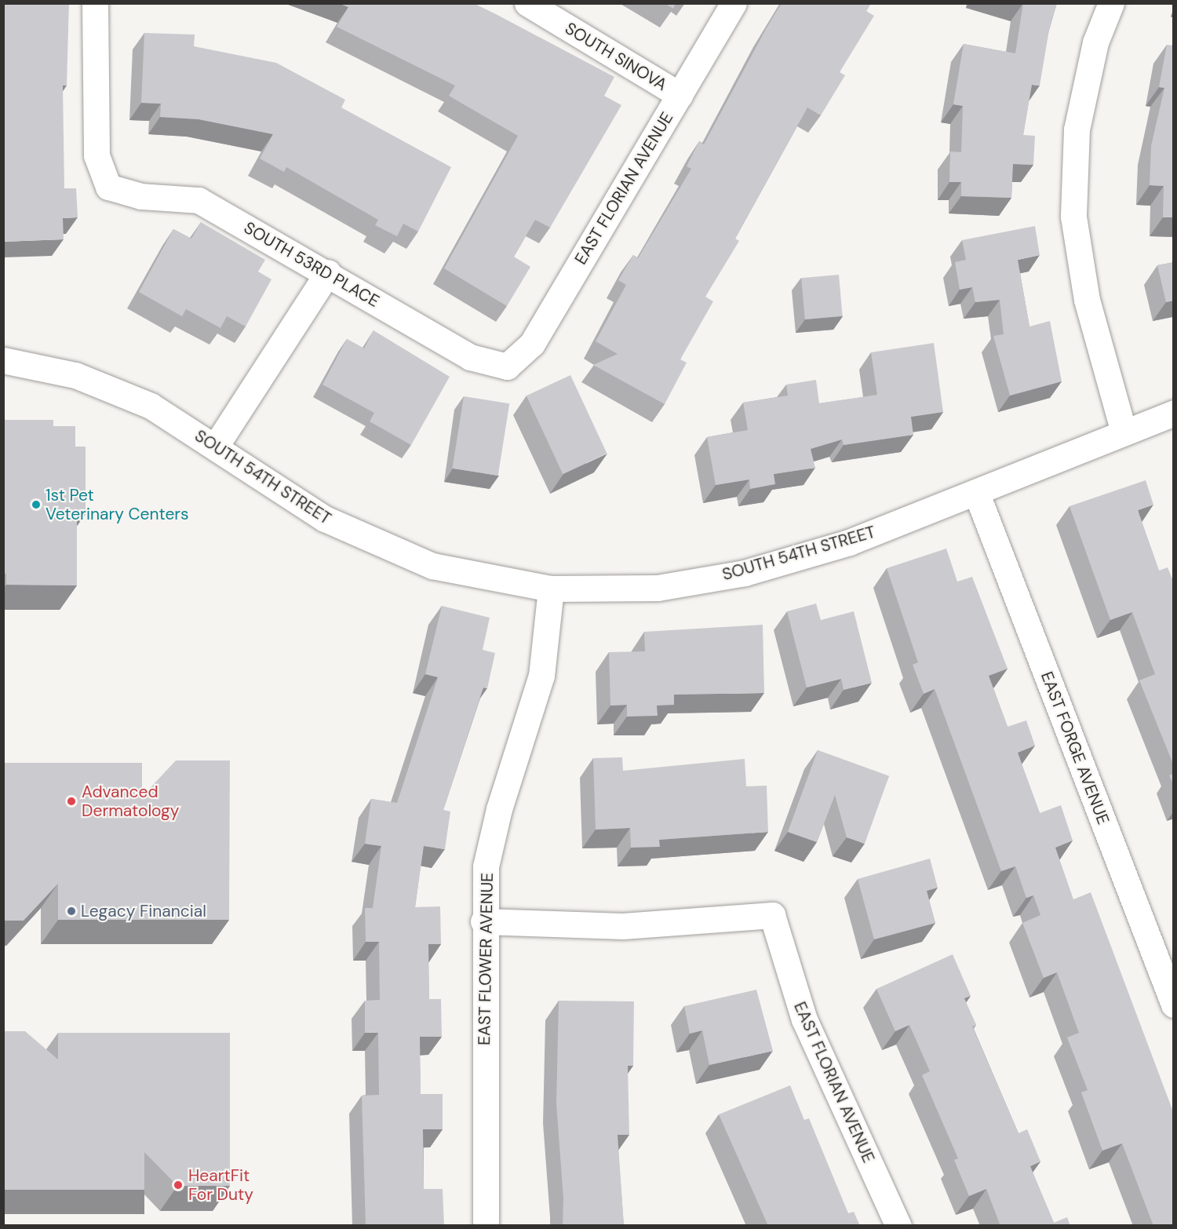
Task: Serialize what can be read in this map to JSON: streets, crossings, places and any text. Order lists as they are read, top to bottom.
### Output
{
  "streets": {
    "street": [
      "SOUTH SINOVA",
      "EAST FLORIAN AVENUE",
      "SOUTH 53RD PLACE",
      "SOUTH 54TH STREET",
      "EAST FORGE AVENUE",
      "EAST FLOWER AVENUE"
    ]
  },
  "crossings": [
    ["SOUTH SINOVA", "EAST FLORIAN AVENUE"],
    ["EAST FLORIAN AVENUE", "SOUTH 53RD PLACE"],
    ["EAST FLORIAN AVENUE", "EAST FLOWER AVENUE"],
    ["SOUTH 54TH STREET", "EAST FORGE AVENUE"],
    ["SOUTH 54TH STREET", "EAST FLOWER AVENUE"]
  ],
  "places": [
    "1st Pet Veterinary Centers",
    "Advanced Dermatology",
    "Legacy Financial",
    "HeartFit For Duty"
  ]
}
